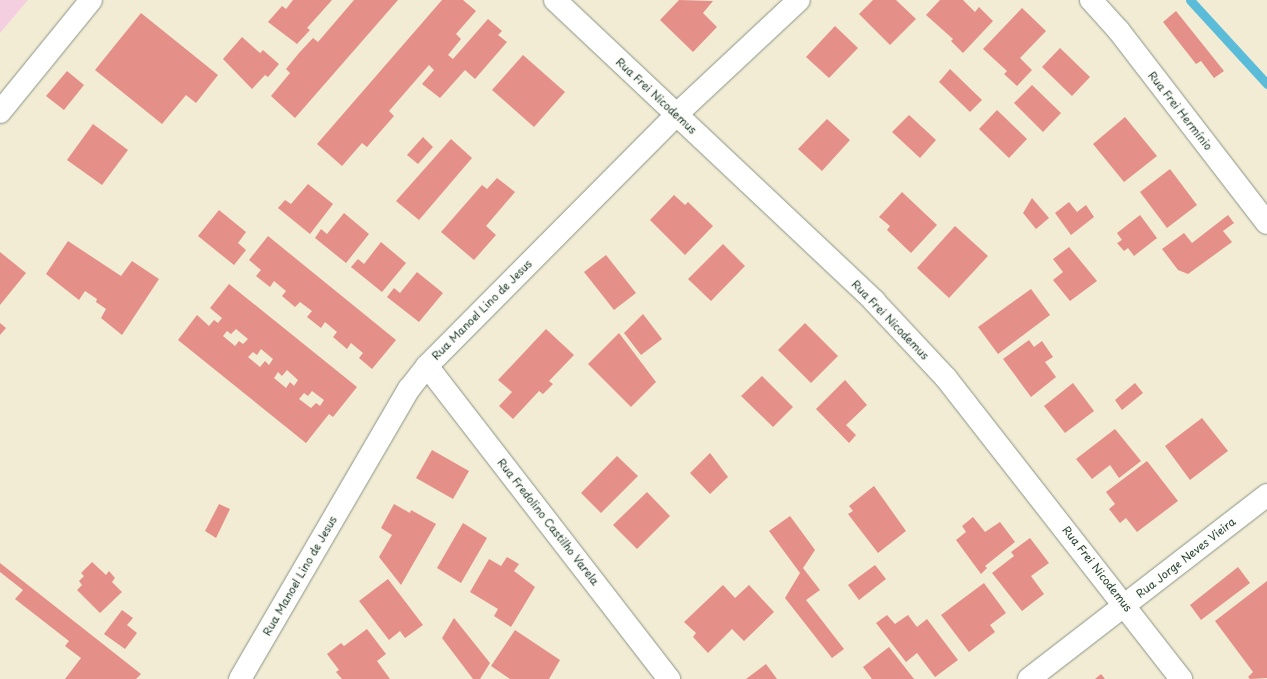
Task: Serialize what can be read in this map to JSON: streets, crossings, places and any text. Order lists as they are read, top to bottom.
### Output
{
  "streets": {
    "street": [
      "Rua Frei Nicodemus",
      "Rua Frei Hermínio",
      "Rua Manoel Lino de Jesus",
      "Rua Fredolino Castilho Varela",
      "Rua Jorge Neves Vieira"
    ]
  },
  "crossings": [
    ["Rua Frei Nicodemus", "Rua Manoel Lino de Jesus"],
    ["Rua Frei Nicodemus", "Rua Jorge Neves Vieira"],
    ["Rua Manoel Lino de Jesus", "Rua Fredolino Castilho Varela"]
  ]
}
